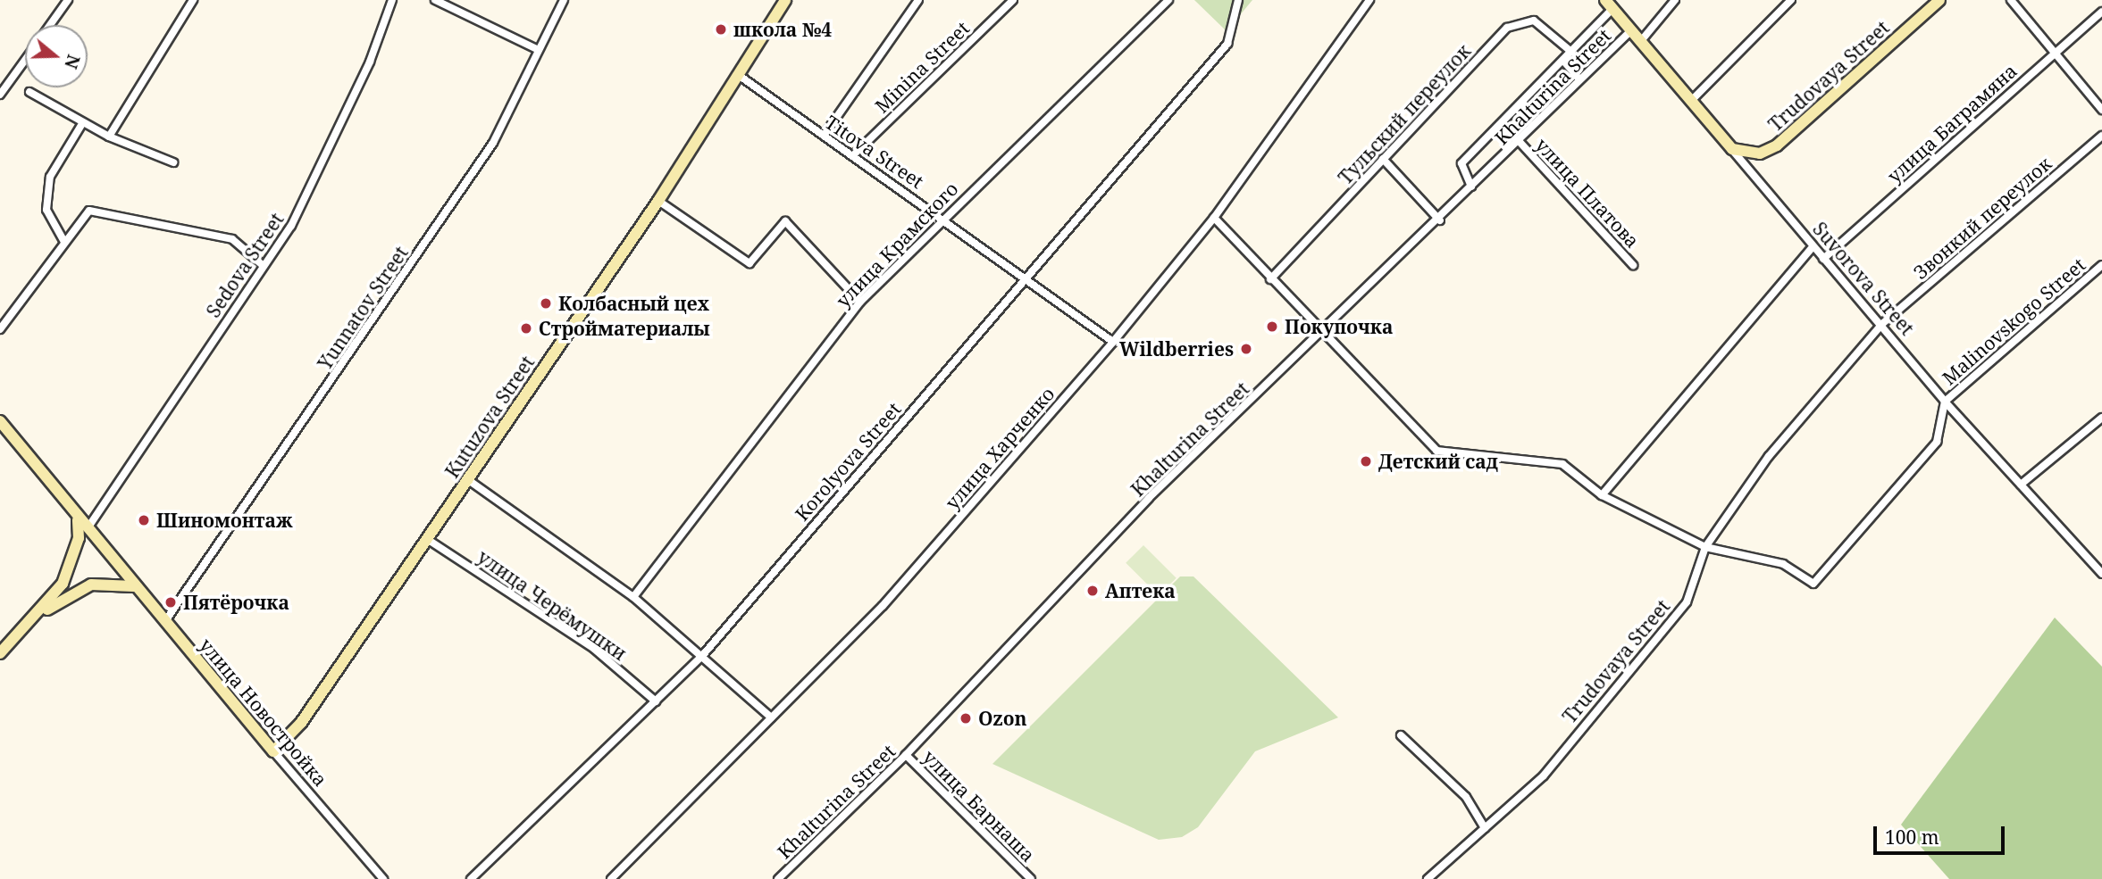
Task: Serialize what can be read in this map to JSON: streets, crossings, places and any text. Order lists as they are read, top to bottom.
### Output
{
  "streets": {
    "main road": [
      "Trudovaya Street",
      "Suvorova Street",
      "Kutuzova Street",
      "улица Новостройка"
    ],
    "street": [
      "Minina Street",
      "Khalturina Street",
      "Тульский переулок",
      "улица Баграмяна",
      "Titova Street",
      "улица Платова",
      "Звонкий переулок",
      "улица Крамского",
      "Sedova Street",
      "Yunnatov Street",
      "Malinovskogo Street",
      "улица Харченко",
      "Korolyova Street",
      "улица Черёмушки",
      "улица Барнаша"
    ]
  },
  "crossings": [
    ["Minina Street", "Titova Street"],
    ["Trudovaya Street", "Звонкий переулок"],
    ["Trudovaya Street", "Suvorova Street"],
    ["Khalturina Street", "улица Платова"],
    ["Khalturina Street", "Suvorova Street"],
    ["Khalturina Street", "улица Барнаша"],
    ["улица Баграмяна", "Suvorova Street"],
    ["Titova Street", "улица Крамского"],
    ["Titova Street", "Kutuzova Street"],
    ["Titova Street", "улица Харченко"],
    ["Titova Street", "Korolyova Street"],
    ["Звонкий переулок", "Suvorova Street"],
    ["Sedova Street", "улица Новостройка"],
    ["Suvorova Street", "Malinovskogo Street"],
    ["Yunnatov Street", "улица Новостройка"],
    ["Kutuzova Street", "улица Черёмушки"],
    ["Kutuzova Street", "улица Новостройка"],
    ["Korolyova Street", "улица Черёмушки"]
  ],
  "places": [
    "школа №4",
    "Колбасный цех",
    "Покупочка",
    "Стройматериалы",
    "Wildberries",
    "Детский сад",
    "Шиномонтаж",
    "Аптека",
    "Пятёрочка",
    "Ozon"
  ],
  "scale_bar": "100 m",
  "north": "right"
}
